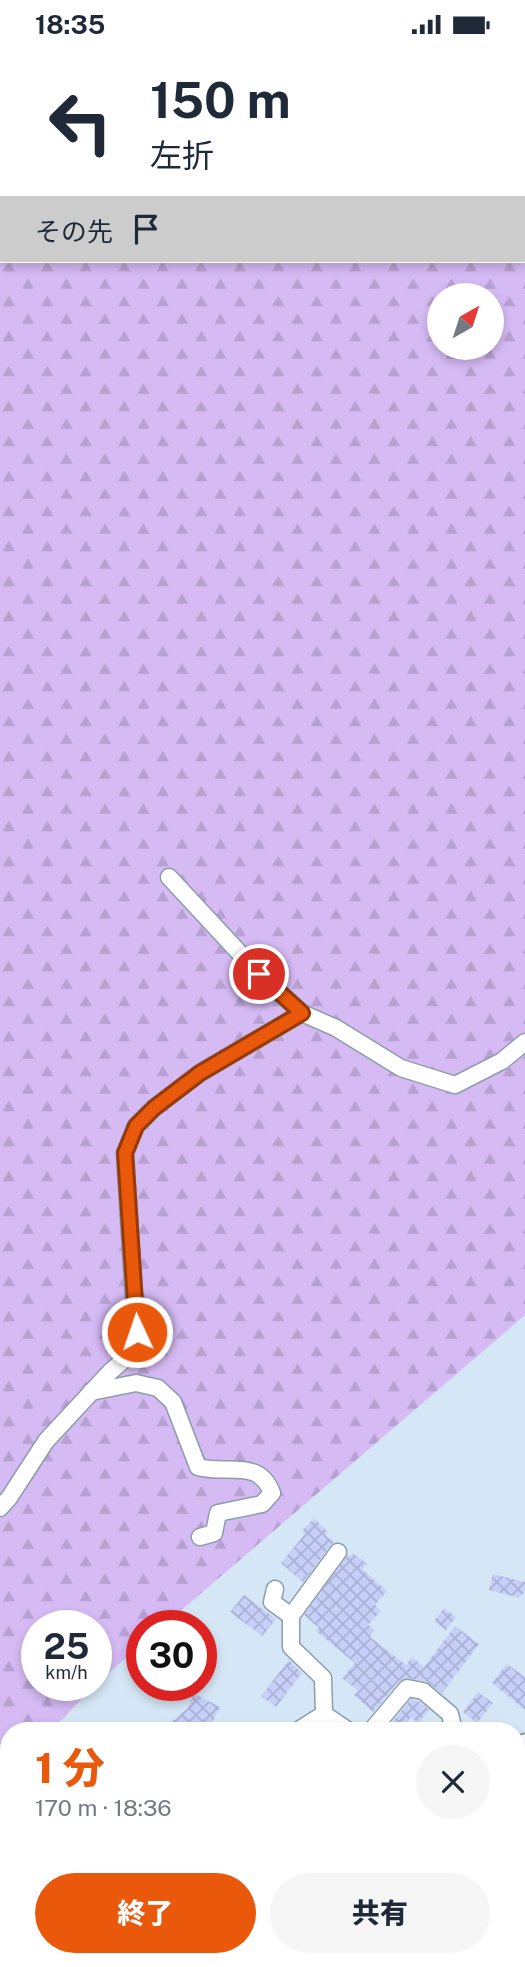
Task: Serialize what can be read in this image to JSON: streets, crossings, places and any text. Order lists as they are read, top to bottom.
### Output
{
  "north": "top right",
  "page": {
    "status": "18:35",
    "turn": ["150 m", "左折"],
    "then": "その先",
    "speed": "25 km/h",
    "limit": "30",
    "heading": ["1 分", "170 m · 18:36"],
    "buttons": ["終了", "共有"]
  }
}
